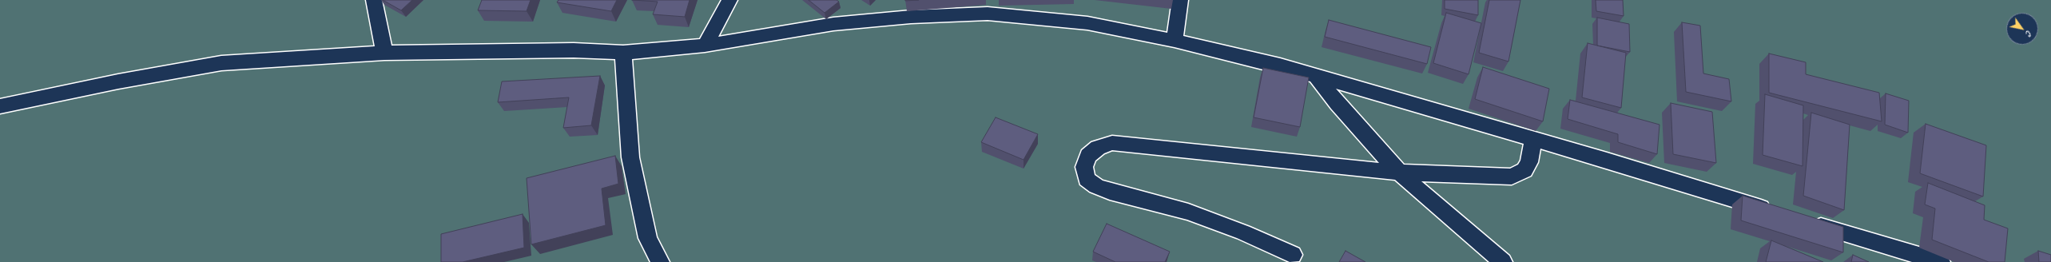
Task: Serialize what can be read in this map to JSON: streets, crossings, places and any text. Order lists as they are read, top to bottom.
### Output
{
  "north": "bottom right"
}
